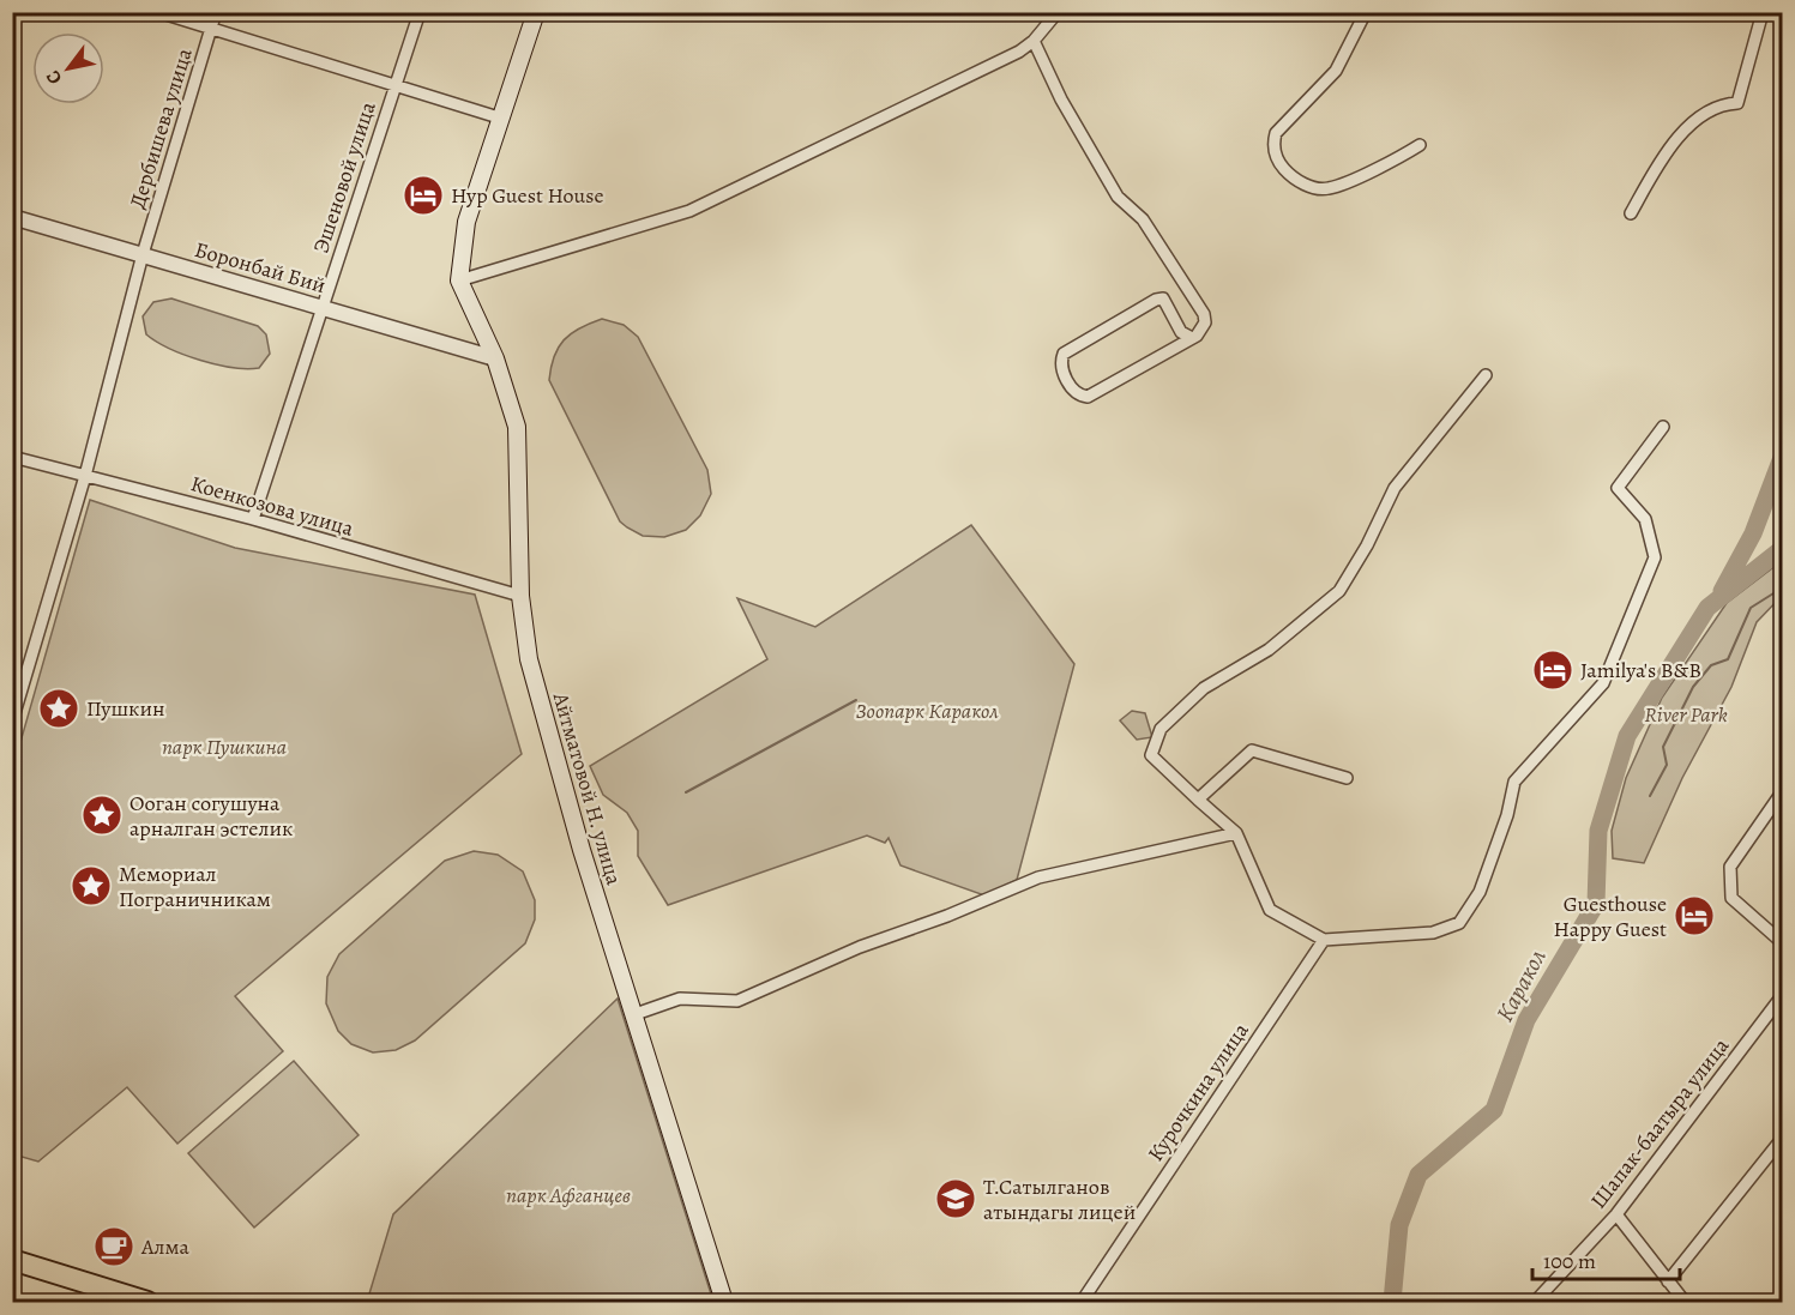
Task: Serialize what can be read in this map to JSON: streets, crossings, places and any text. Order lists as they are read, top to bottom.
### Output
{
  "streets": {
    "main road": ["Айтматовой Н. улица"],
    "street": [
      "Дербишева улица",
      "Эшеновой улица",
      "Боронбай Бий",
      "Коенкозова улица",
      "Курочкина улица",
      "Шапак-баатыра улица"
    ]
  },
  "crossings": [
    ["Дербишева улица", "Боронбай Бий"],
    ["Дербишева улица", "Коенкозова улица"],
    ["Эшеновой улица", "Боронбай Бий"],
    ["Эшеновой улица", "Коенкозова улица"],
    ["Боронбай Бий", "Айтматовой Н. улица"],
    ["Коенкозова улица", "Айтматовой Н. улица"]
  ],
  "water": ["Каракол"],
  "parks": [
    "Зоопарк Каракол",
    "River Park",
    "парк Пушкина",
    "парк Афганцев"
  ],
  "places": {
    "hotel": ["Нур Guest House", "Jamilya's B&B", "Guesthouse Happy Guest"],
    "place": ["Пушкин", "Ооган согушуна арналган эстелик", "Мемориал Пограничникам"],
    "school or university": ["Т.Сатылганов атындагы лицей"],
    "cafe": ["Алма"]
  },
  "scale_bar": "100 m",
  "north": "bottom left"
}
